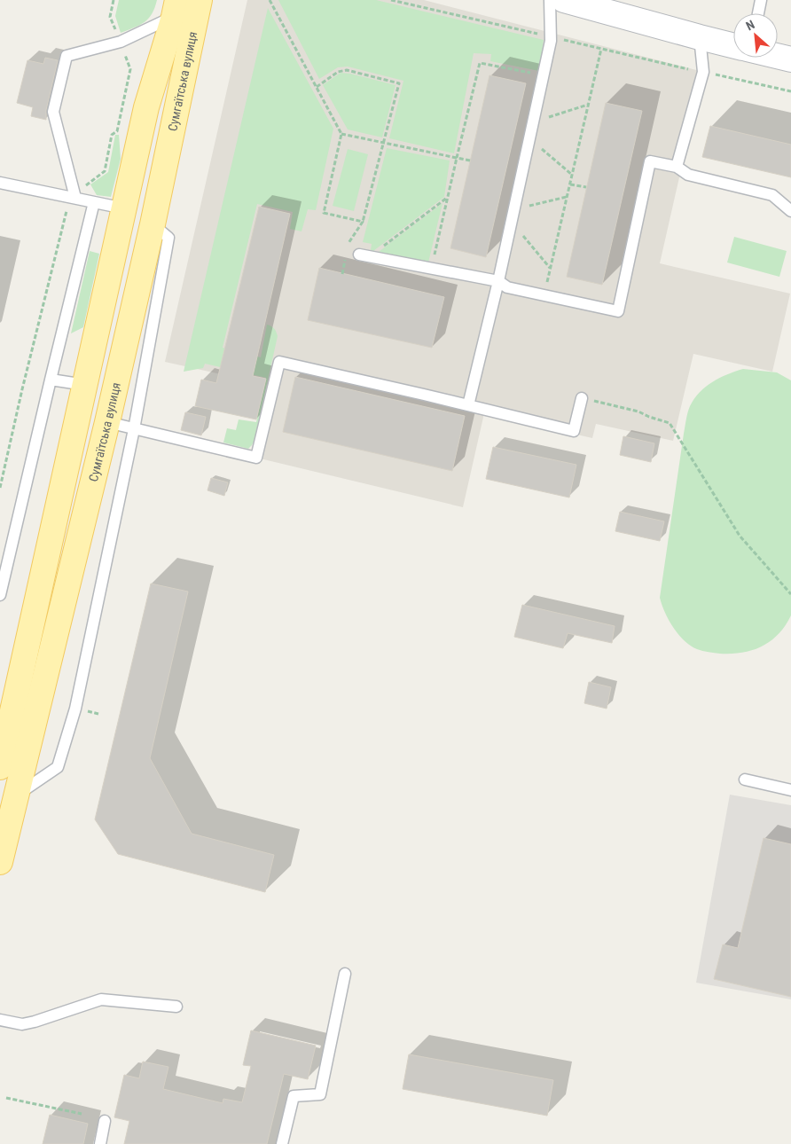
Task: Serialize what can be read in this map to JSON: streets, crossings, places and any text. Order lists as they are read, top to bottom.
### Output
{
  "streets": {
    "main road": ["Сумгаїтська вулиця"]
  },
  "north": "top left"
}
